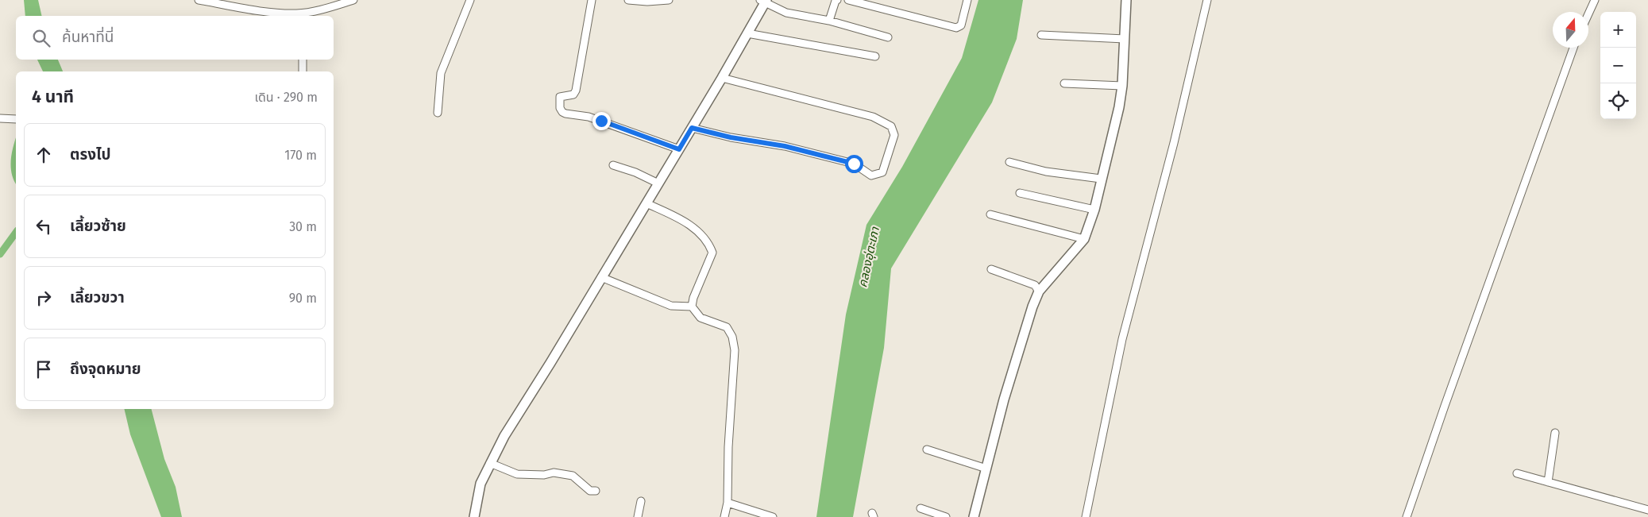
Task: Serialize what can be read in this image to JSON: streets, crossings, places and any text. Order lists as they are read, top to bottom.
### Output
{
  "water": ["คลองอุ่ตะเภา"],
  "north": "top",
  "page": {
    "map_buttons": ["+", "−"],
    "search": "ค้นหาที่นี่",
    "heading": ["4 นาที", "เดิน · 290 m"],
    "list": [
      ["ตรงไป", "170 m"],
      ["เลี้ยวซ้าย", "30 m"],
      ["เลี้ยวขวา", "90 m"],
      "ถึงจุดหมาย"
    ]
  }
}
